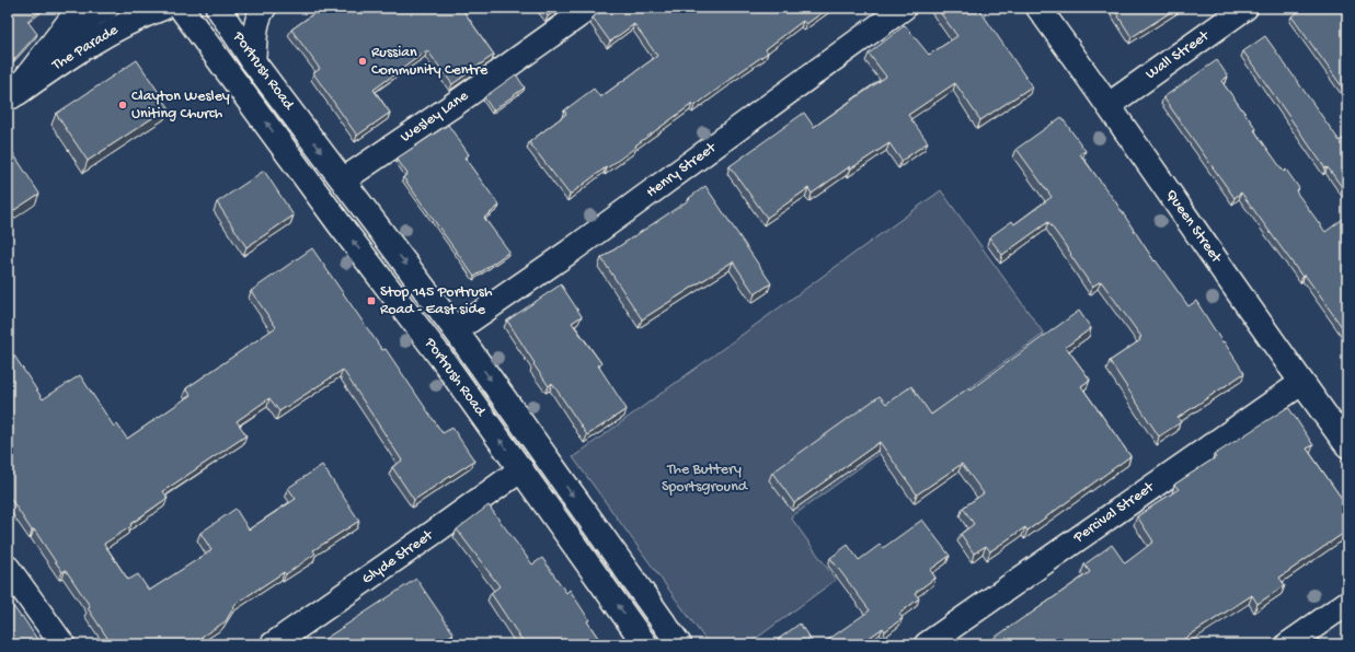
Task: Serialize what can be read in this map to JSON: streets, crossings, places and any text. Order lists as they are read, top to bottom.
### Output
{
  "streets": {
    "main road": [
      "The Parade",
      "Wall Street",
      "Portrush Road",
      "Wesley Lane",
      "Henry Street",
      "Queen Street",
      "Percival Street",
      "Glyde Street"
    ]
  },
  "crossings": [
    ["Wall Street", "Queen Street"],
    ["Portrush Road", "Wesley Lane"],
    ["Portrush Road", "Henry Street"],
    ["Portrush Road", "Glyde Street"],
    ["Queen Street", "Percival Street"]
  ],
  "parks": ["The Buttery Sportsground"],
  "places": {
    "other": ["Russian Community Centre", "Clayton Wesley Uniting Church"],
    "transit": ["Stop 145 Portrush Road - East side"]
  }
}
